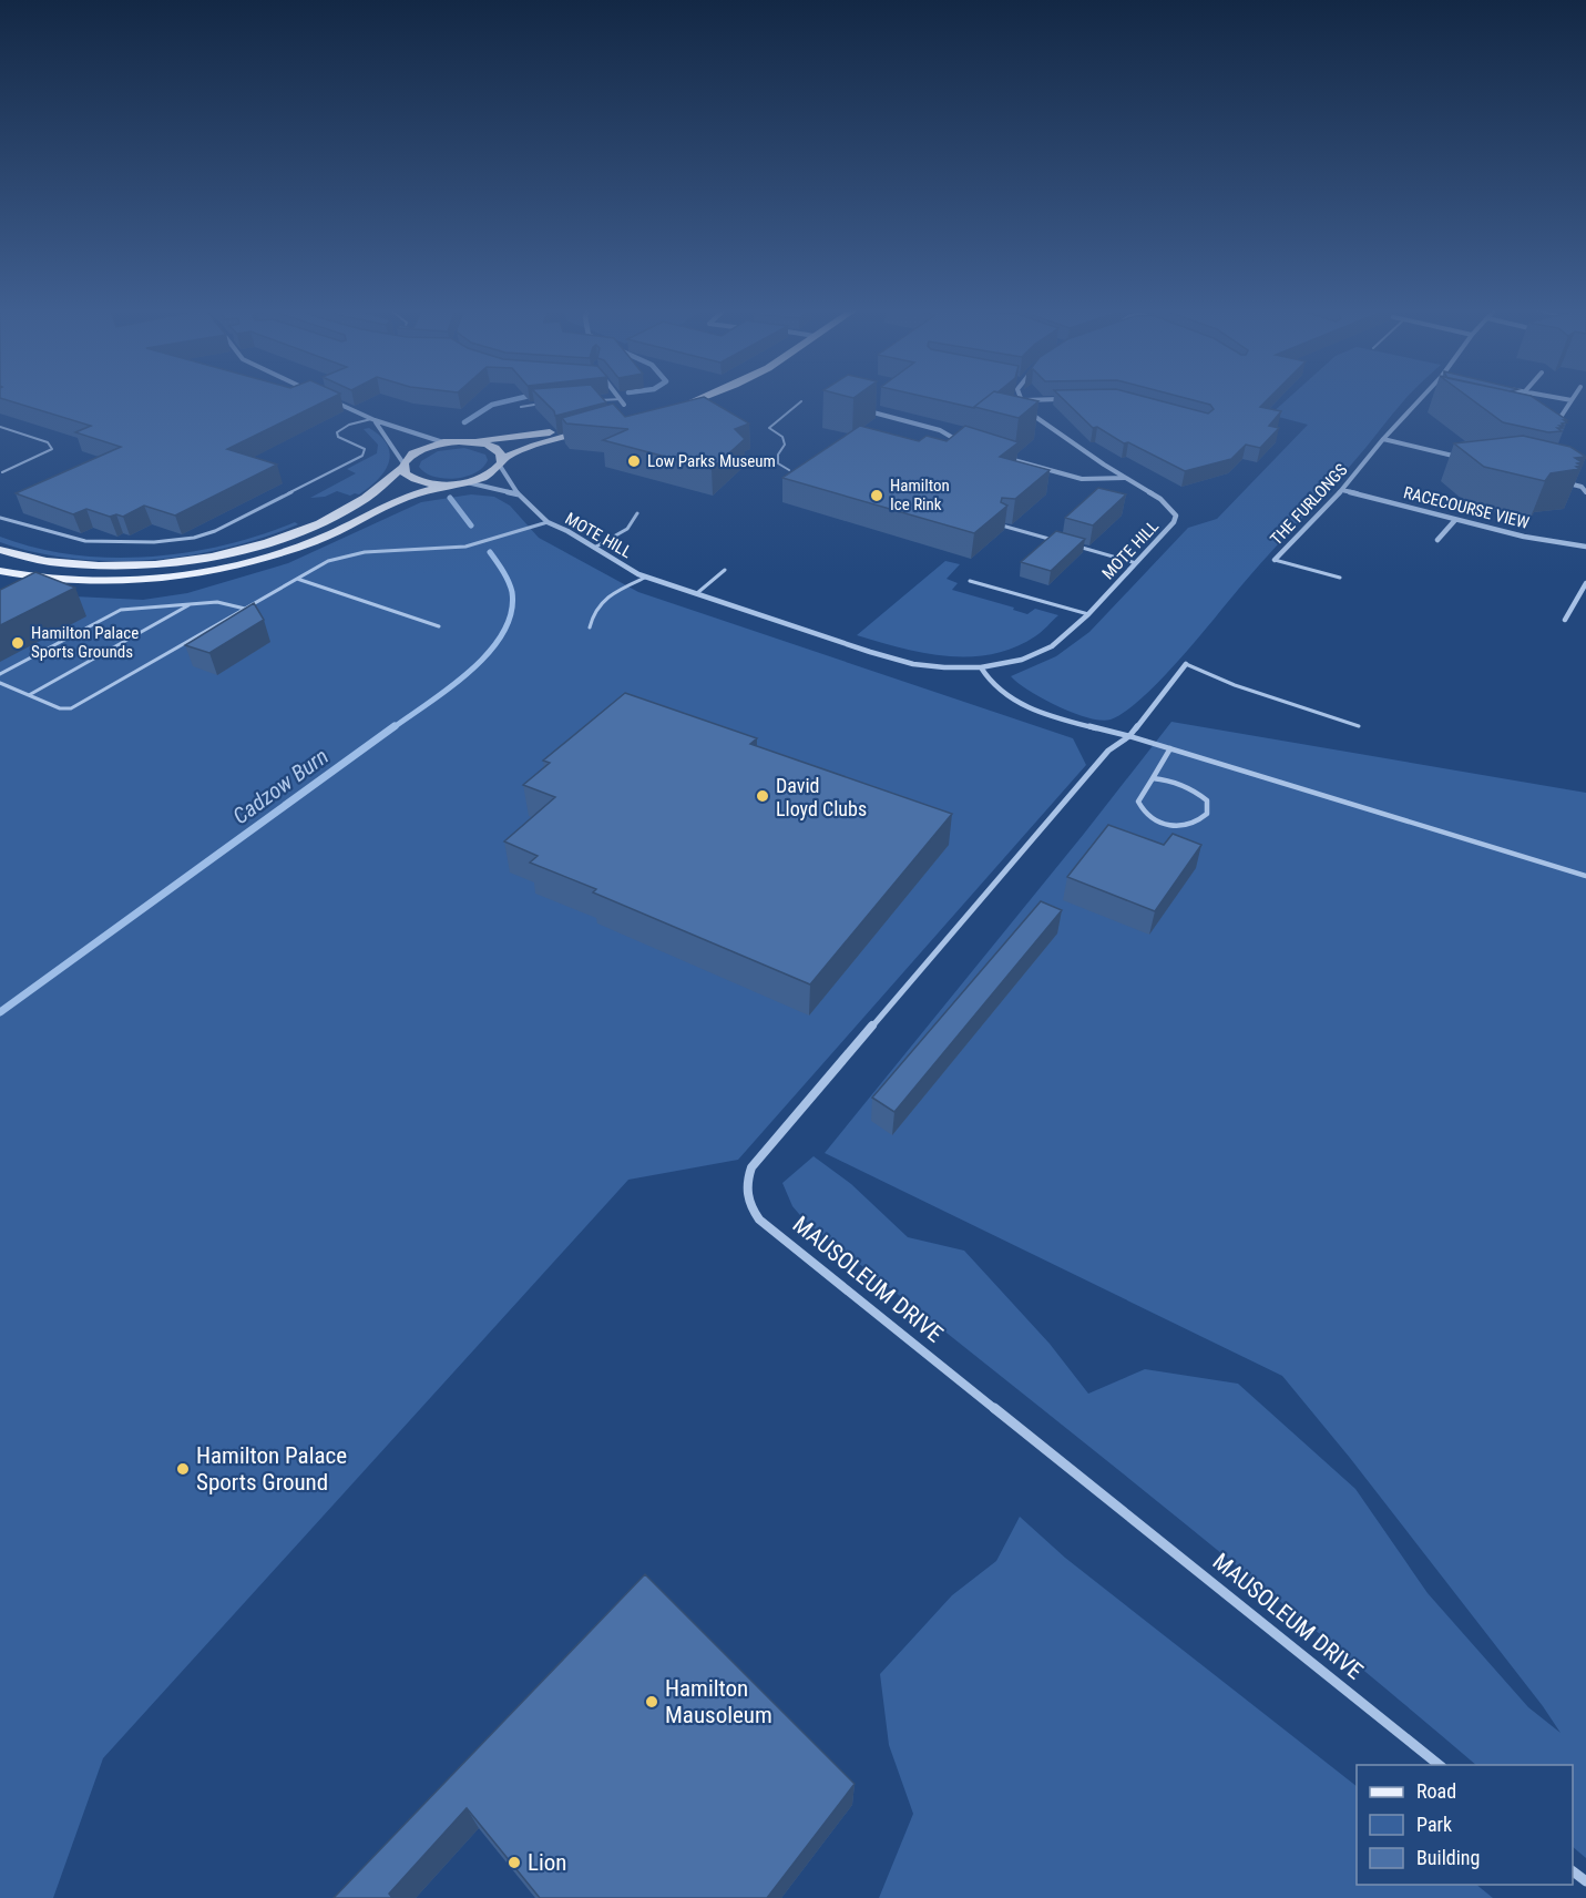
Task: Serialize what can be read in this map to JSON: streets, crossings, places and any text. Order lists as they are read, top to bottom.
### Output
{
  "streets": {
    "street": [
      "THE FURLONGS",
      "RACECOURSE VIEW",
      "MOTE HILL",
      "MAUSOLEUM DRIVE"
    ]
  },
  "crossings": [
    ["THE FURLONGS", "RACECOURSE VIEW"]
  ],
  "water": ["Cadzow Burn"],
  "places": [
    "Low Parks Museum",
    "Hamilton Ice Rink",
    "Hamilton Palace Sports Grounds",
    "David Lloyd Clubs",
    "Hamilton Palace Sports Ground",
    "Hamilton Mausoleum",
    "Lion"
  ],
  "legend": ["Road", "Park", "Building"]
}
